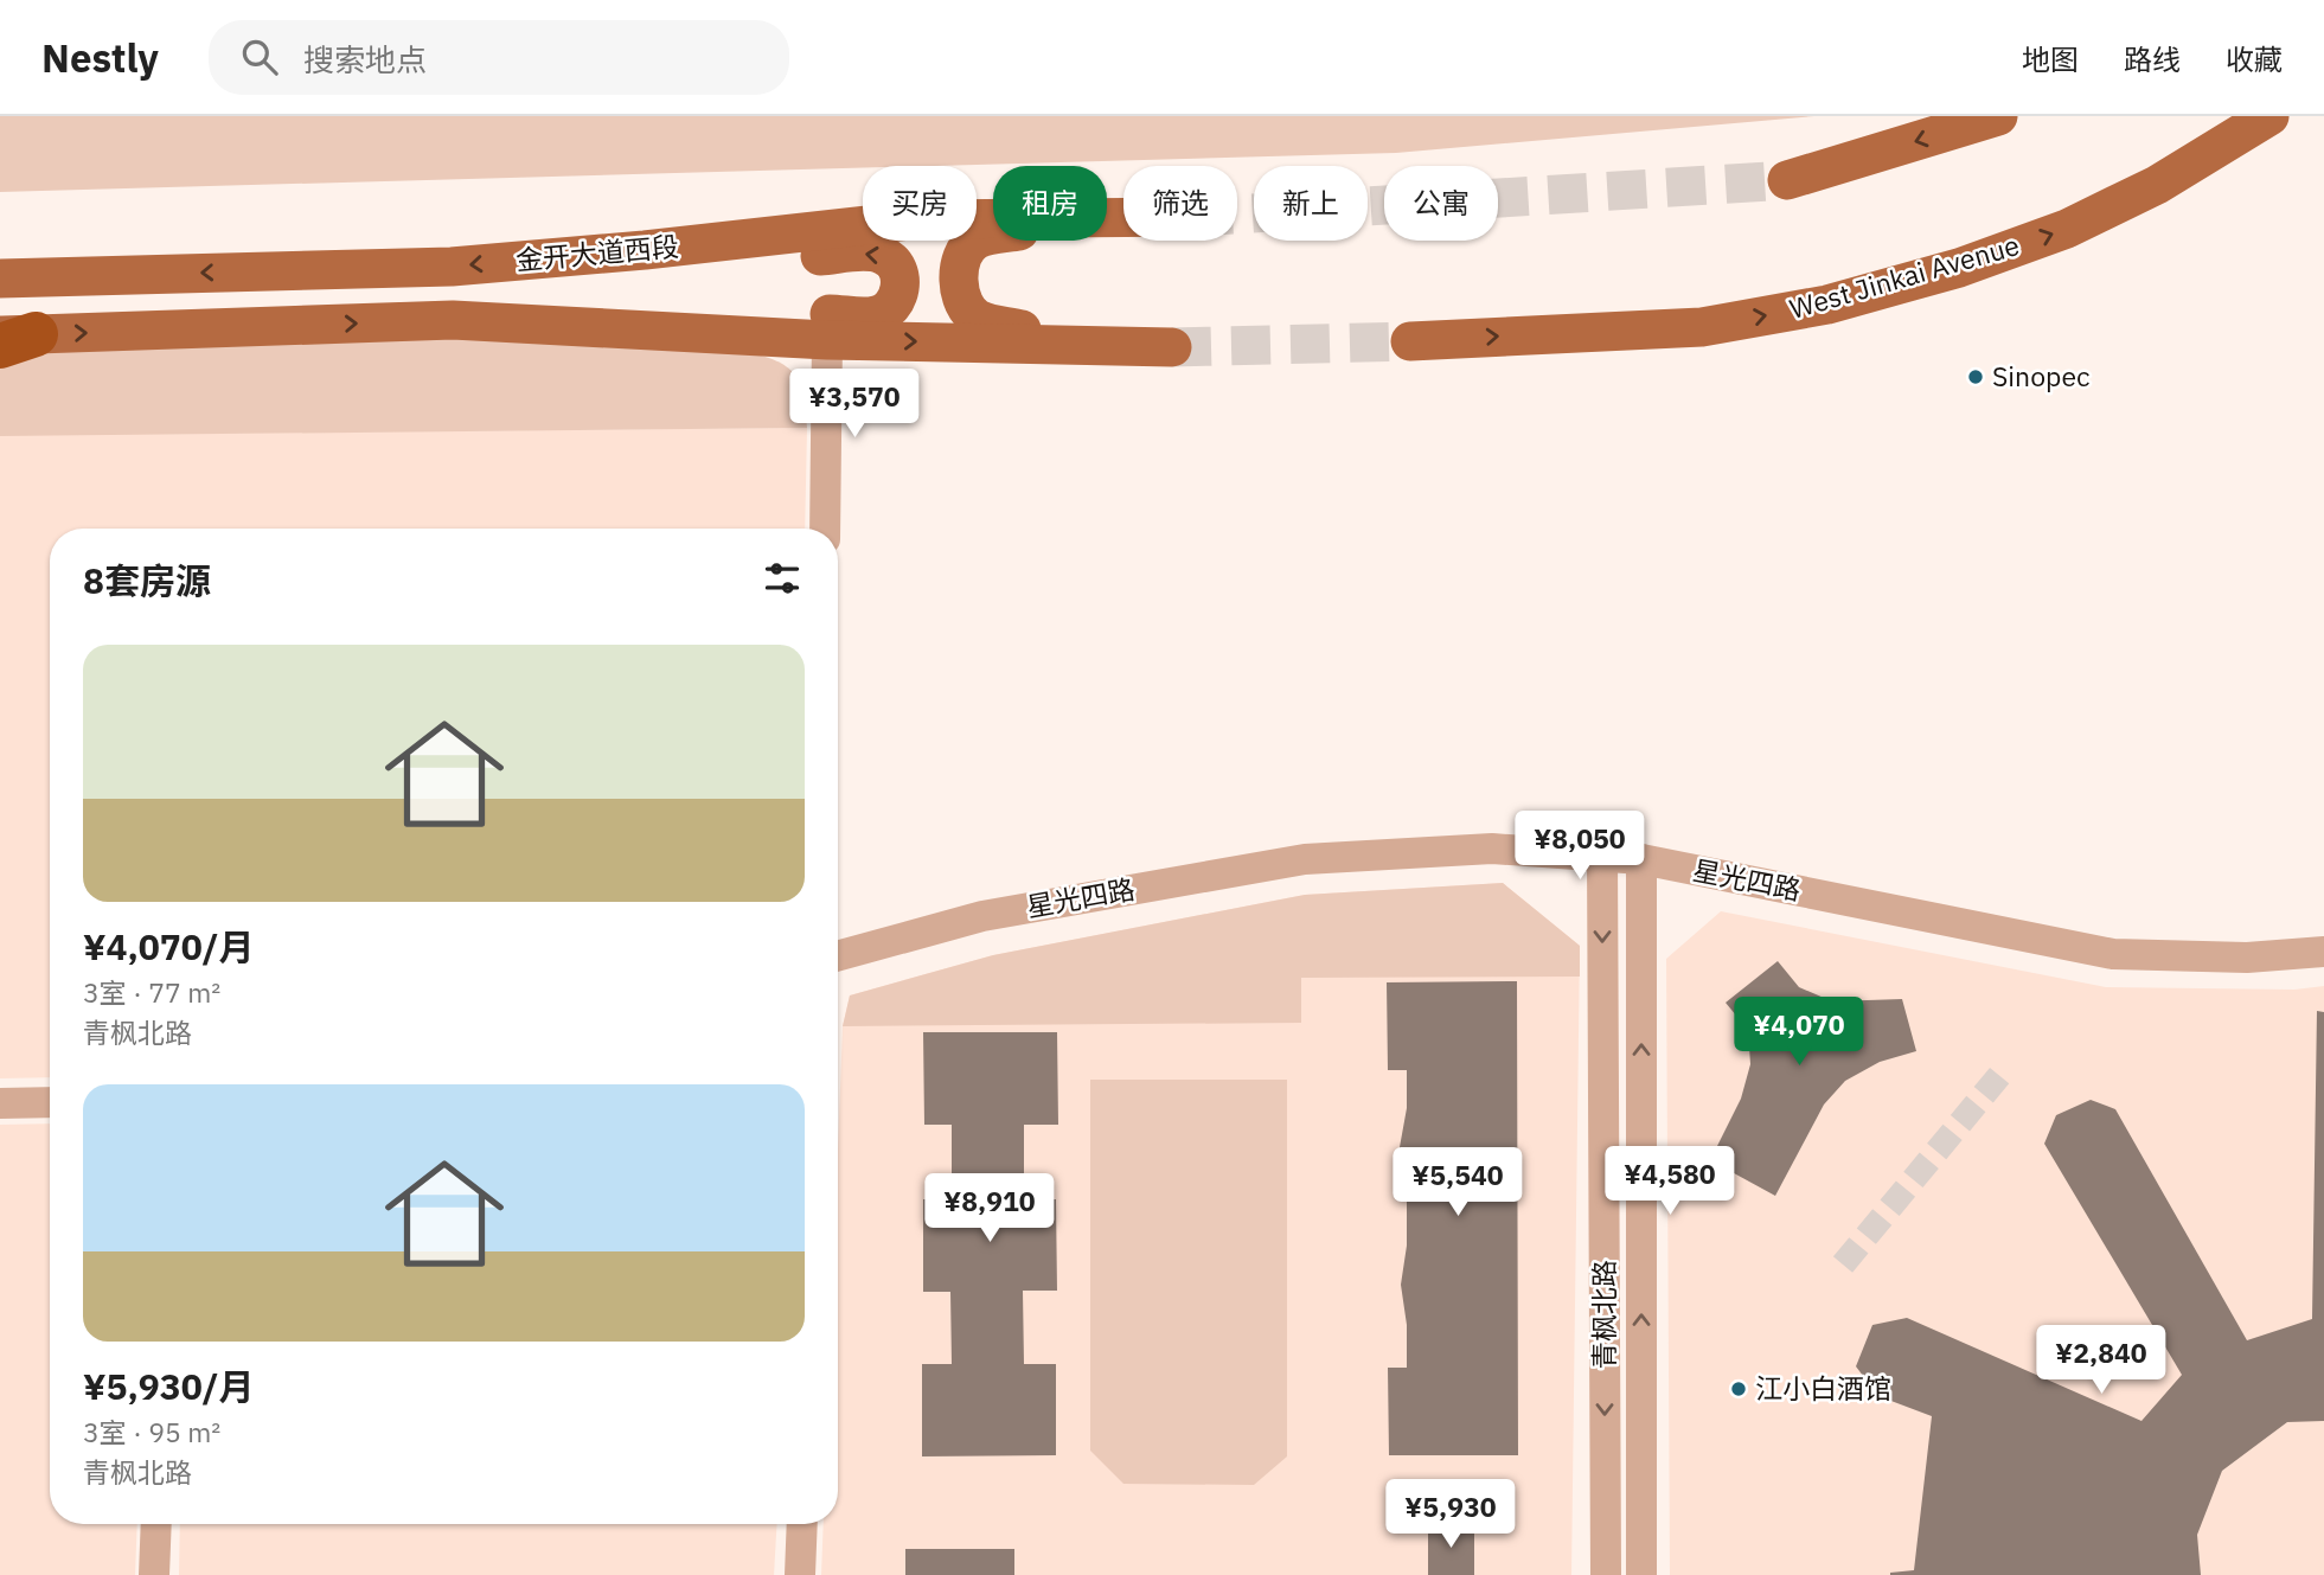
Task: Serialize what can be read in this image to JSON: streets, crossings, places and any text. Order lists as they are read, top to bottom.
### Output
{
  "streets": {
    "main road": ["金开大道西段", "West Jinkai Avenue"],
    "street": ["星光四路", "青枫北路"]
  },
  "crossings": [
    ["星光四路", "青枫北路"]
  ],
  "one_way": ["West Jinkai Avenue"],
  "places": ["Sinopec", "江小白酒馆"],
  "page": {
    "header": "Nestly",
    "search": "搜索地点",
    "nav": ["地图", "路线", "收藏"],
    "chip": [
      "买房",
      "租房",
      "筛选",
      "新上",
      "公寓"
    ],
    "price": [
      "¥3,570",
      "¥8,050",
      "¥4,070",
      "¥4,580",
      "¥5,540",
      "¥8,910",
      "¥2,840",
      "¥5,930"
    ],
    "heading": "8套房源",
    "list": [
      {
        "name": "¥4,070/月",
        "note": "3室 · 77 m² · 青枫北路"
      },
      {
        "name": "¥5,930/月",
        "note": "3室 · 95 m² · 青枫北路"
      }
    ]
  }
}
